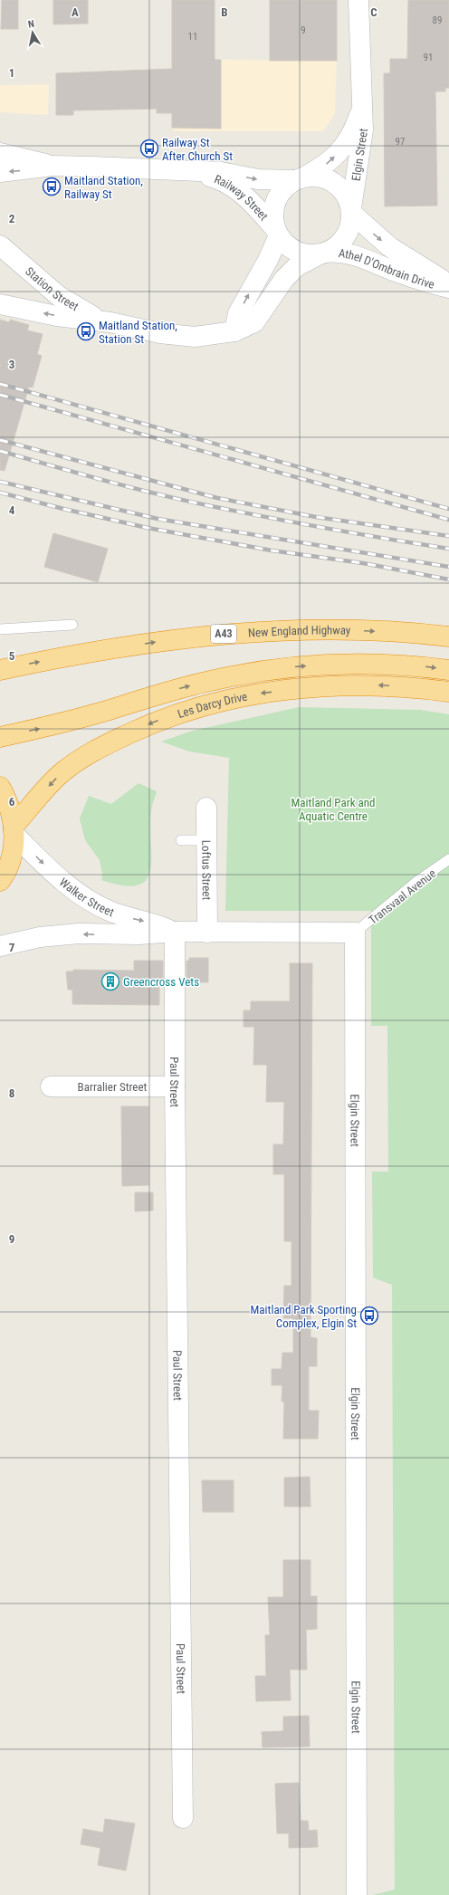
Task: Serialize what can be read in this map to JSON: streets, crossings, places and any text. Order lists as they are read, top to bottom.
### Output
{
  "streets": {
    "highway": ["New England Highway", "A43", "Les Darcy Drive"],
    "street": [
      "Elgin Street",
      "Railway Street",
      "Athel D'Ombrain Drive",
      "Station Street",
      "Loftus Street",
      "Walker Street",
      "Paul Street",
      "Barralier Street"
    ],
    "lane": ["Transvaal Avenue"]
  },
  "crossings": [
    ["Elgin Street", "Railway Street"],
    ["Elgin Street", "Athel D'Ombrain Drive"],
    ["Elgin Street", "Station Street"],
    ["Elgin Street", "Walker Street"],
    ["Elgin Street", "Transvaal Avenue"],
    ["Railway Street", "Athel D'Ombrain Drive"],
    ["Railway Street", "Station Street"],
    ["Athel D'Ombrain Drive", "Station Street"],
    ["Les Darcy Drive", "Walker Street"],
    ["Loftus Street", "Walker Street"],
    ["Walker Street", "Transvaal Avenue"],
    ["Walker Street", "Paul Street"],
    ["Paul Street", "Barralier Street"]
  ],
  "parks": ["Maitland Park and Aquatic Centre"],
  "places": {
    "bus stop": [
      "Railway St After Church St",
      "Maitland Station, Railway St",
      "Maitland Station, Station St",
      "Maitland Park Sporting Complex, Elgin St"
    ],
    "building": ["Greencross Vets"]
  },
  "house_numbers": [
    "89",
    "9",
    "11",
    "91",
    "97"
  ],
  "north": "top",
  "grid": {
    "columns": ["A", "B", "C"],
    "rows": [
      "1",
      "2",
      "3",
      "4",
      "5",
      "6",
      "7",
      "8",
      "9"
    ]
  }
}
